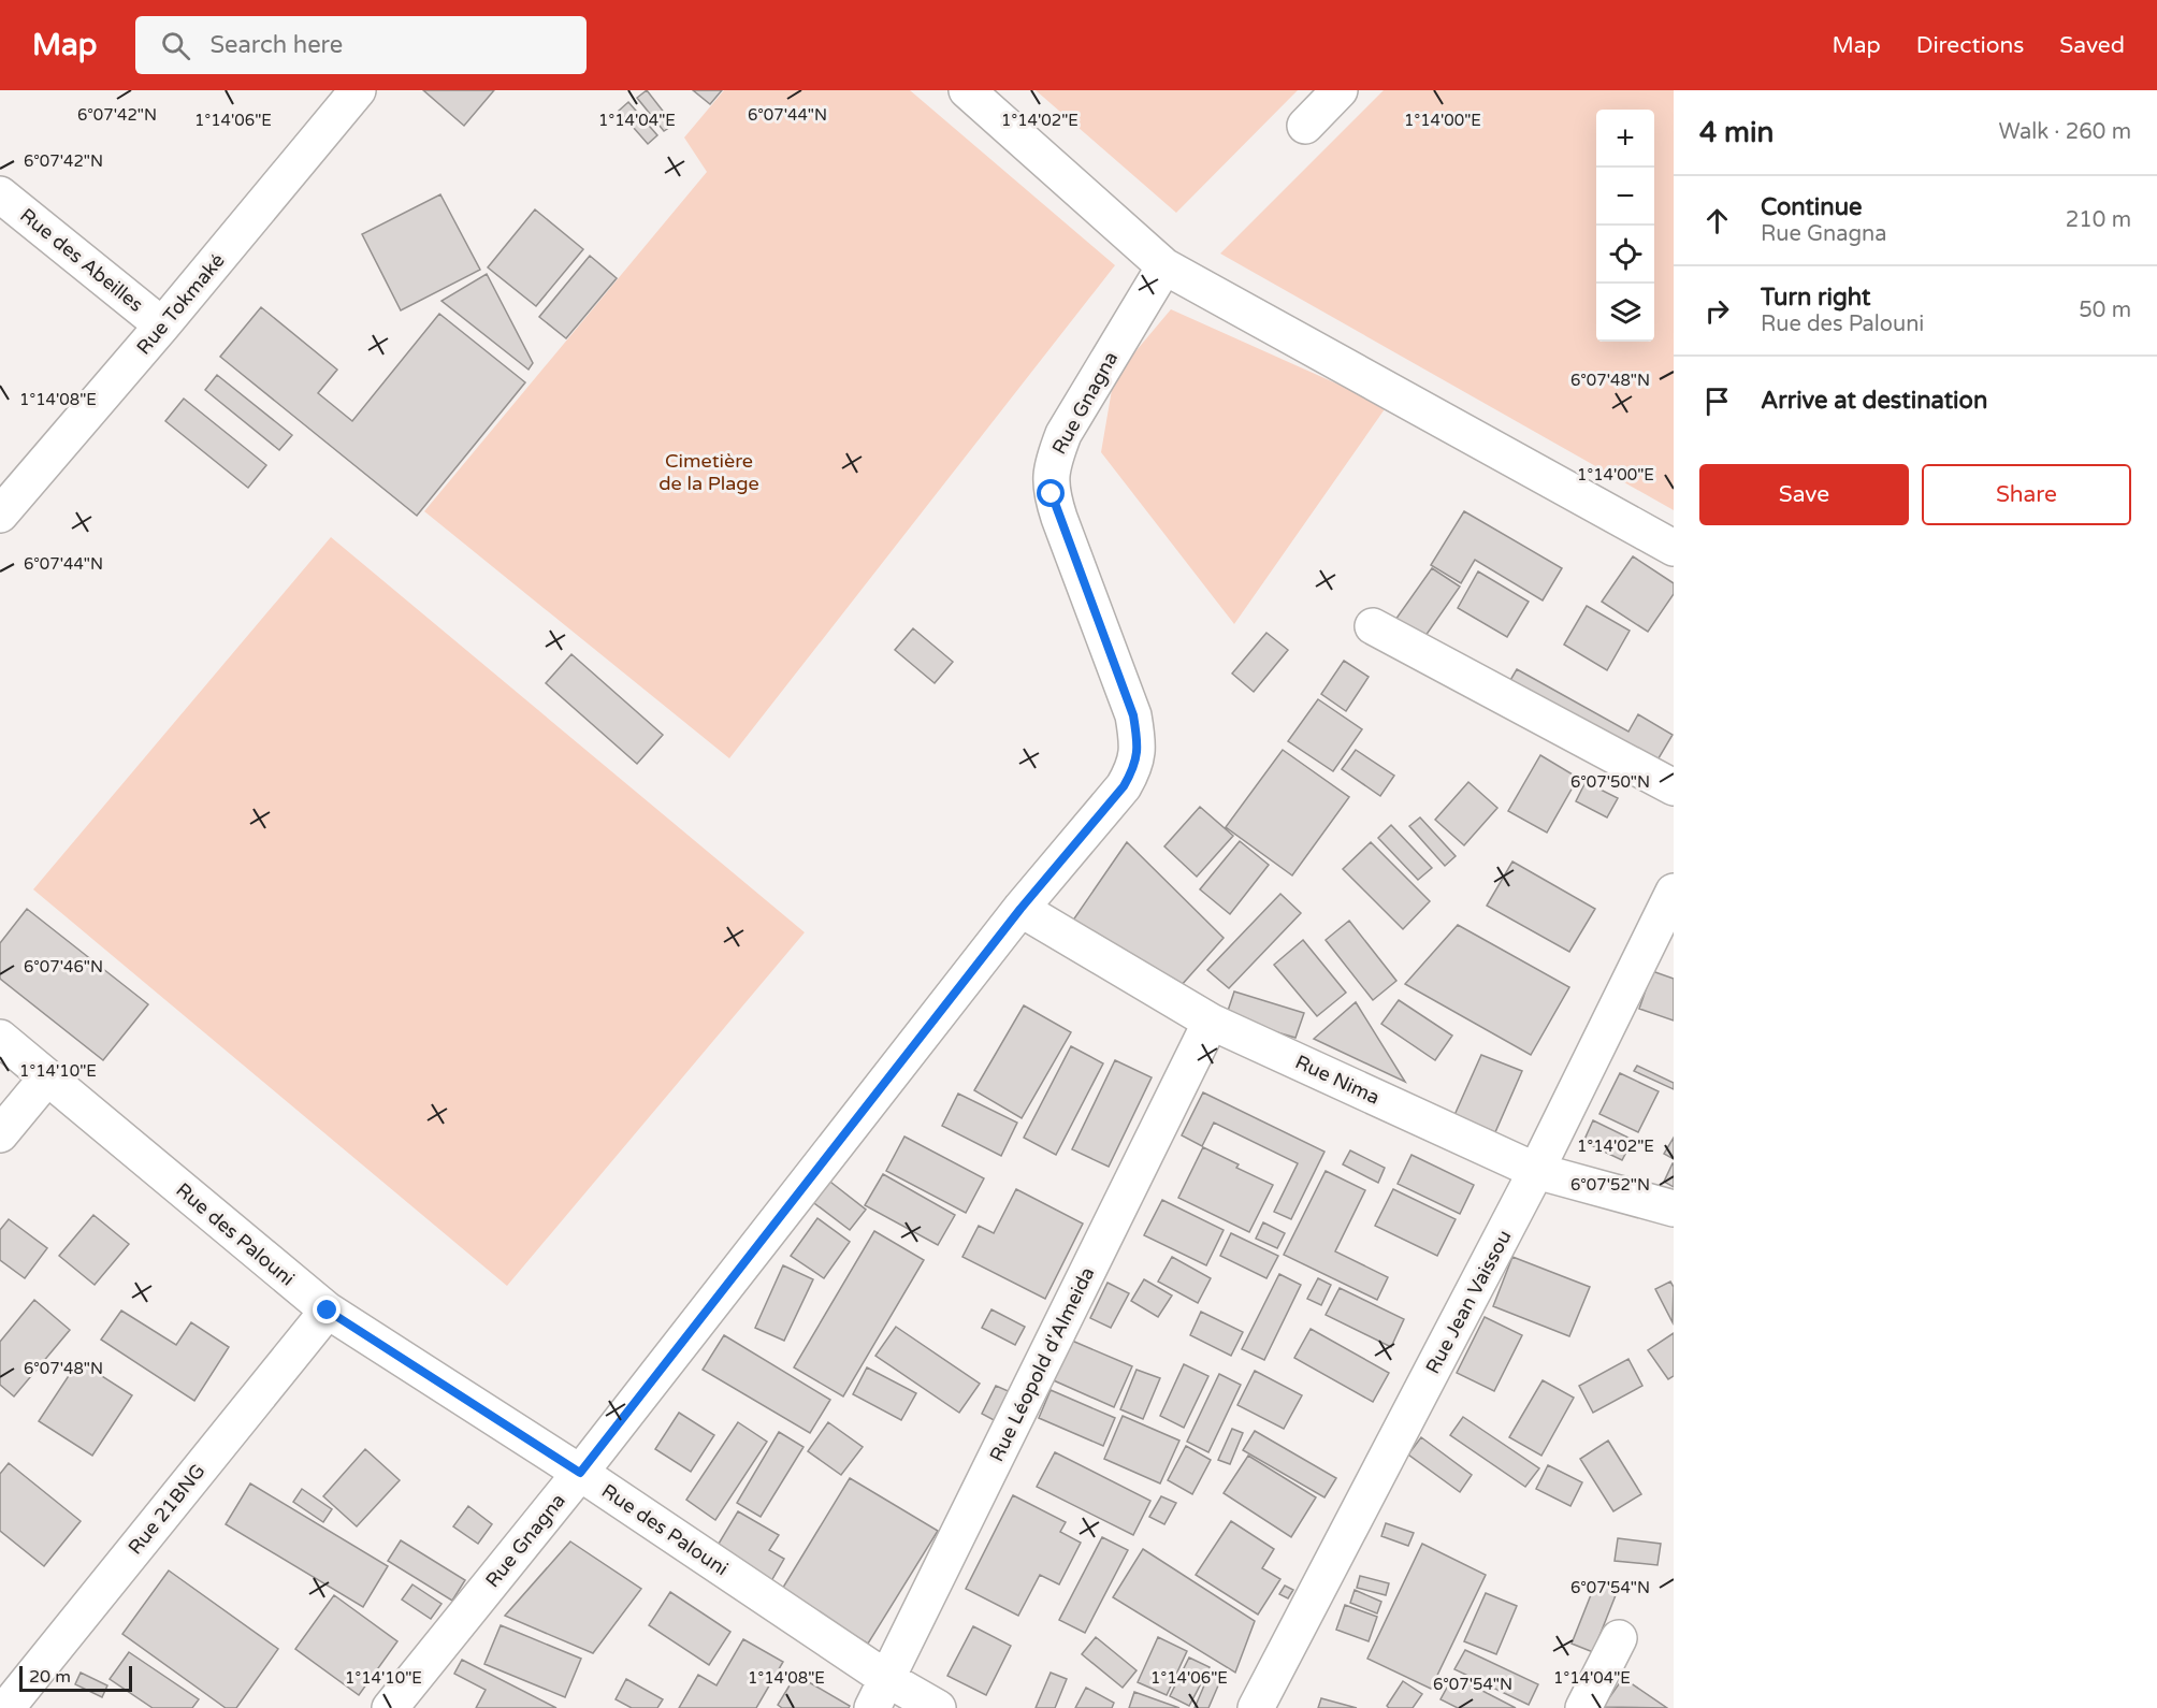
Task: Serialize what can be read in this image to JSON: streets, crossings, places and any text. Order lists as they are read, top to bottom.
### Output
{
  "streets": {
    "street": [
      "Rue des Abeilles",
      "Rue Tokmaké",
      "Rue Gnagna",
      "Rue Nima",
      "Rue des Palouni",
      "Rue Jean Vaissou",
      "Rue Léopold d'Almeida",
      "Rue 21BNG"
    ]
  },
  "crossings": [
    ["Rue des Abeilles", "Rue Tokmaké"],
    ["Rue Gnagna", "Rue Nima"],
    ["Rue Gnagna", "Rue des Palouni"],
    ["Rue Nima", "Rue Jean Vaissou"],
    ["Rue Nima", "Rue Léopold d'Almeida"],
    ["Rue des Palouni", "Rue Léopold d'Almeida"],
    ["Rue des Palouni", "Rue 21BNG"]
  ],
  "parks": ["Cimetière de la Plage"],
  "scale_bar": "20 m",
  "page": {
    "header": "Map",
    "search": "Search here",
    "nav": ["Map", "Directions", "Saved"],
    "heading": ["4 min", "Walk · 260 m"],
    "map_buttons": ["+", "−"],
    "list": [
      ["Continue", "Rue Gnagna", "210 m"],
      ["Turn right", "Rue des Palouni", "50 m"],
      "Arrive at destination"
    ],
    "buttons": ["Save", "Share"],
    "scale": "20 m"
  },
  "coordinates": [
    "6°07'44\"N",
    "6°07'42\"N",
    "1°14'06\"E",
    "1°14'04\"E",
    "1°14'02\"E",
    "1°14'00\"E",
    "6°07'48\"N",
    "1°14'08\"E",
    "6°07'50\"N",
    "6°07'46\"N",
    "1°14'10\"E",
    "6°07'52\"N",
    "6°07'54\"N"
  ]
}
